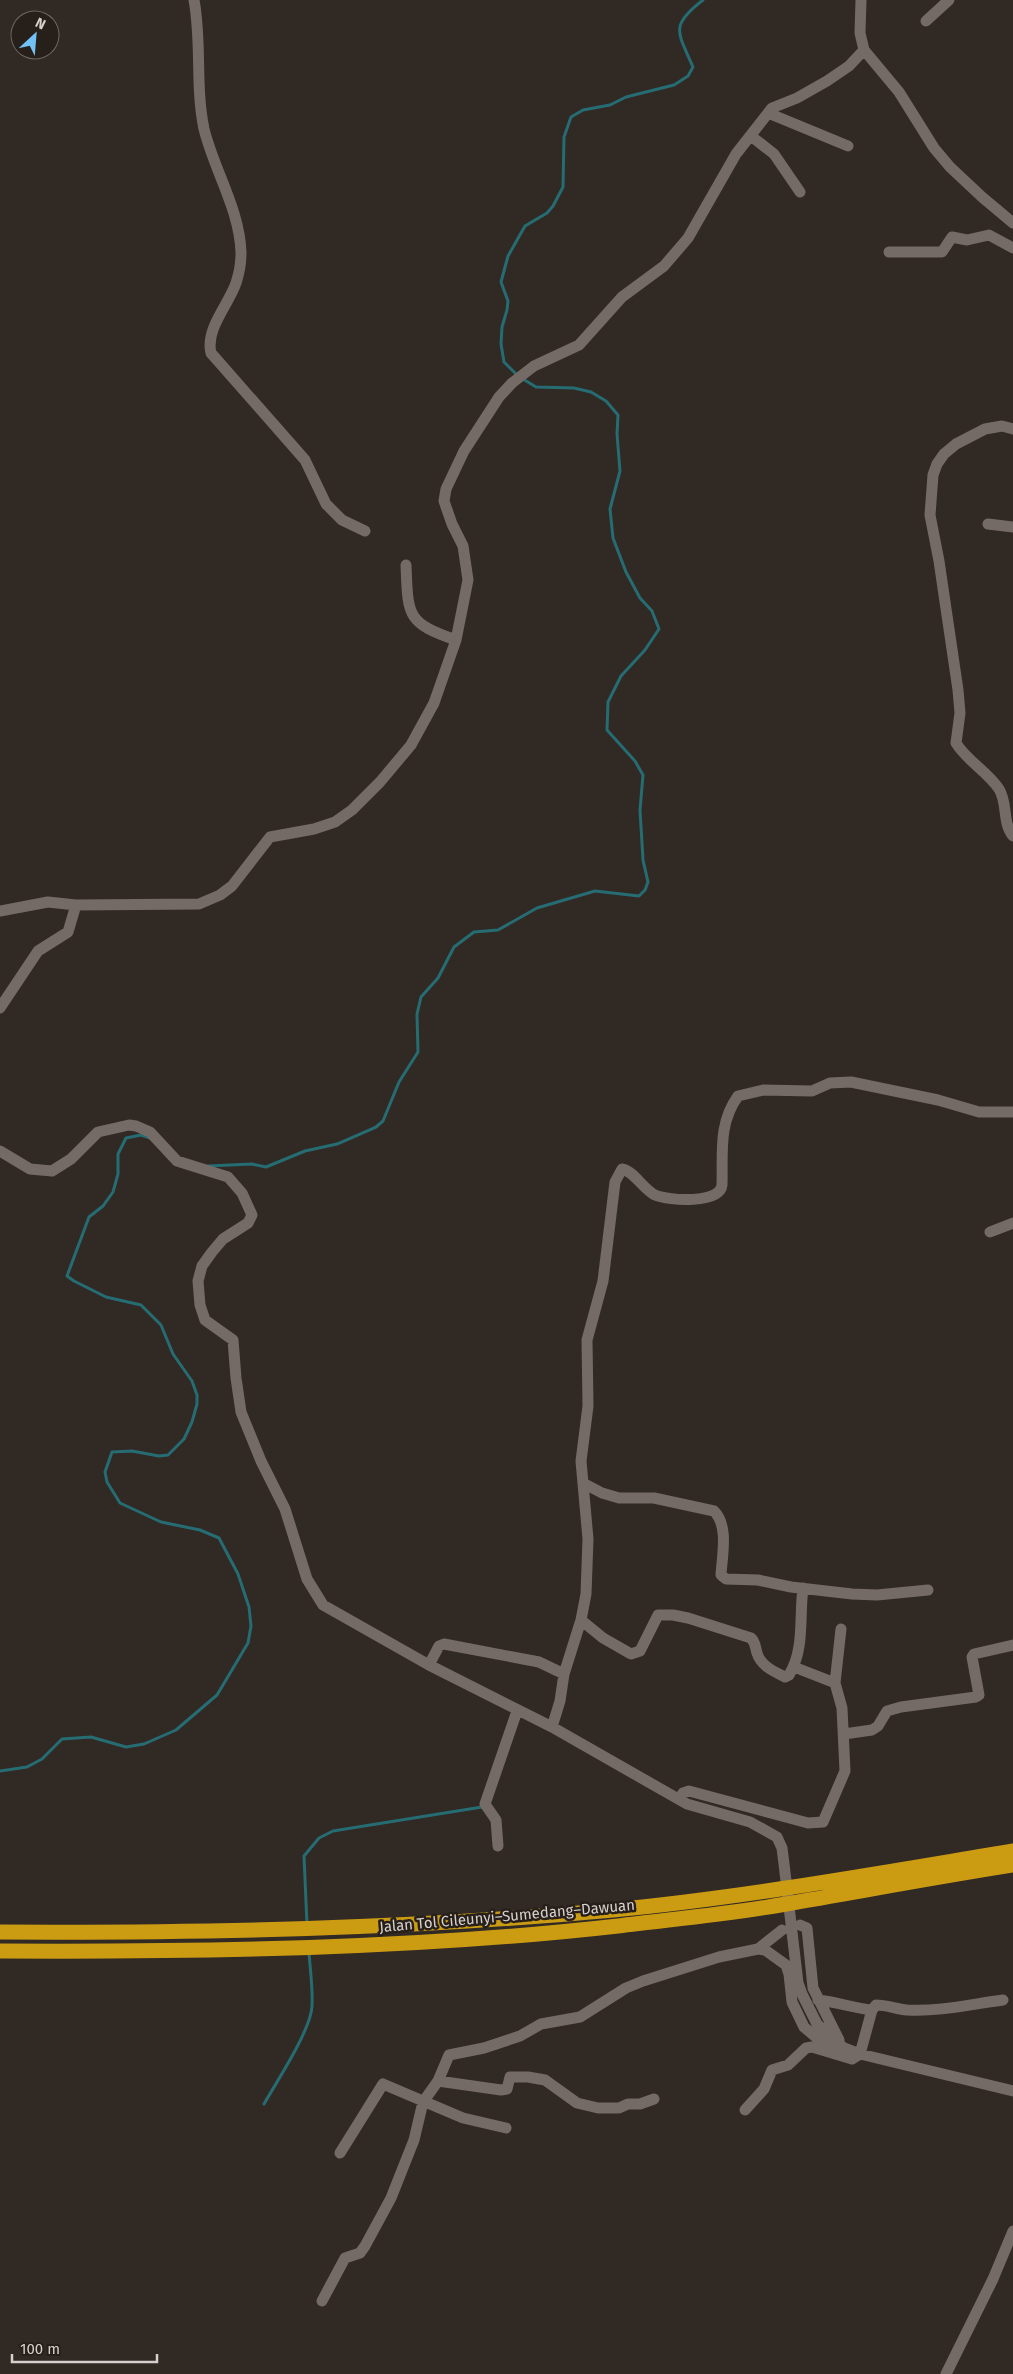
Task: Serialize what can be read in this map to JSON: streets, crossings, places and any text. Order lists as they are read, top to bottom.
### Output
{
  "streets": {
    "highway": ["Jalan Tol Cileunyi–Sumedang–Dawuan"]
  },
  "scale_bar": "100 m",
  "north": "top right"
}
